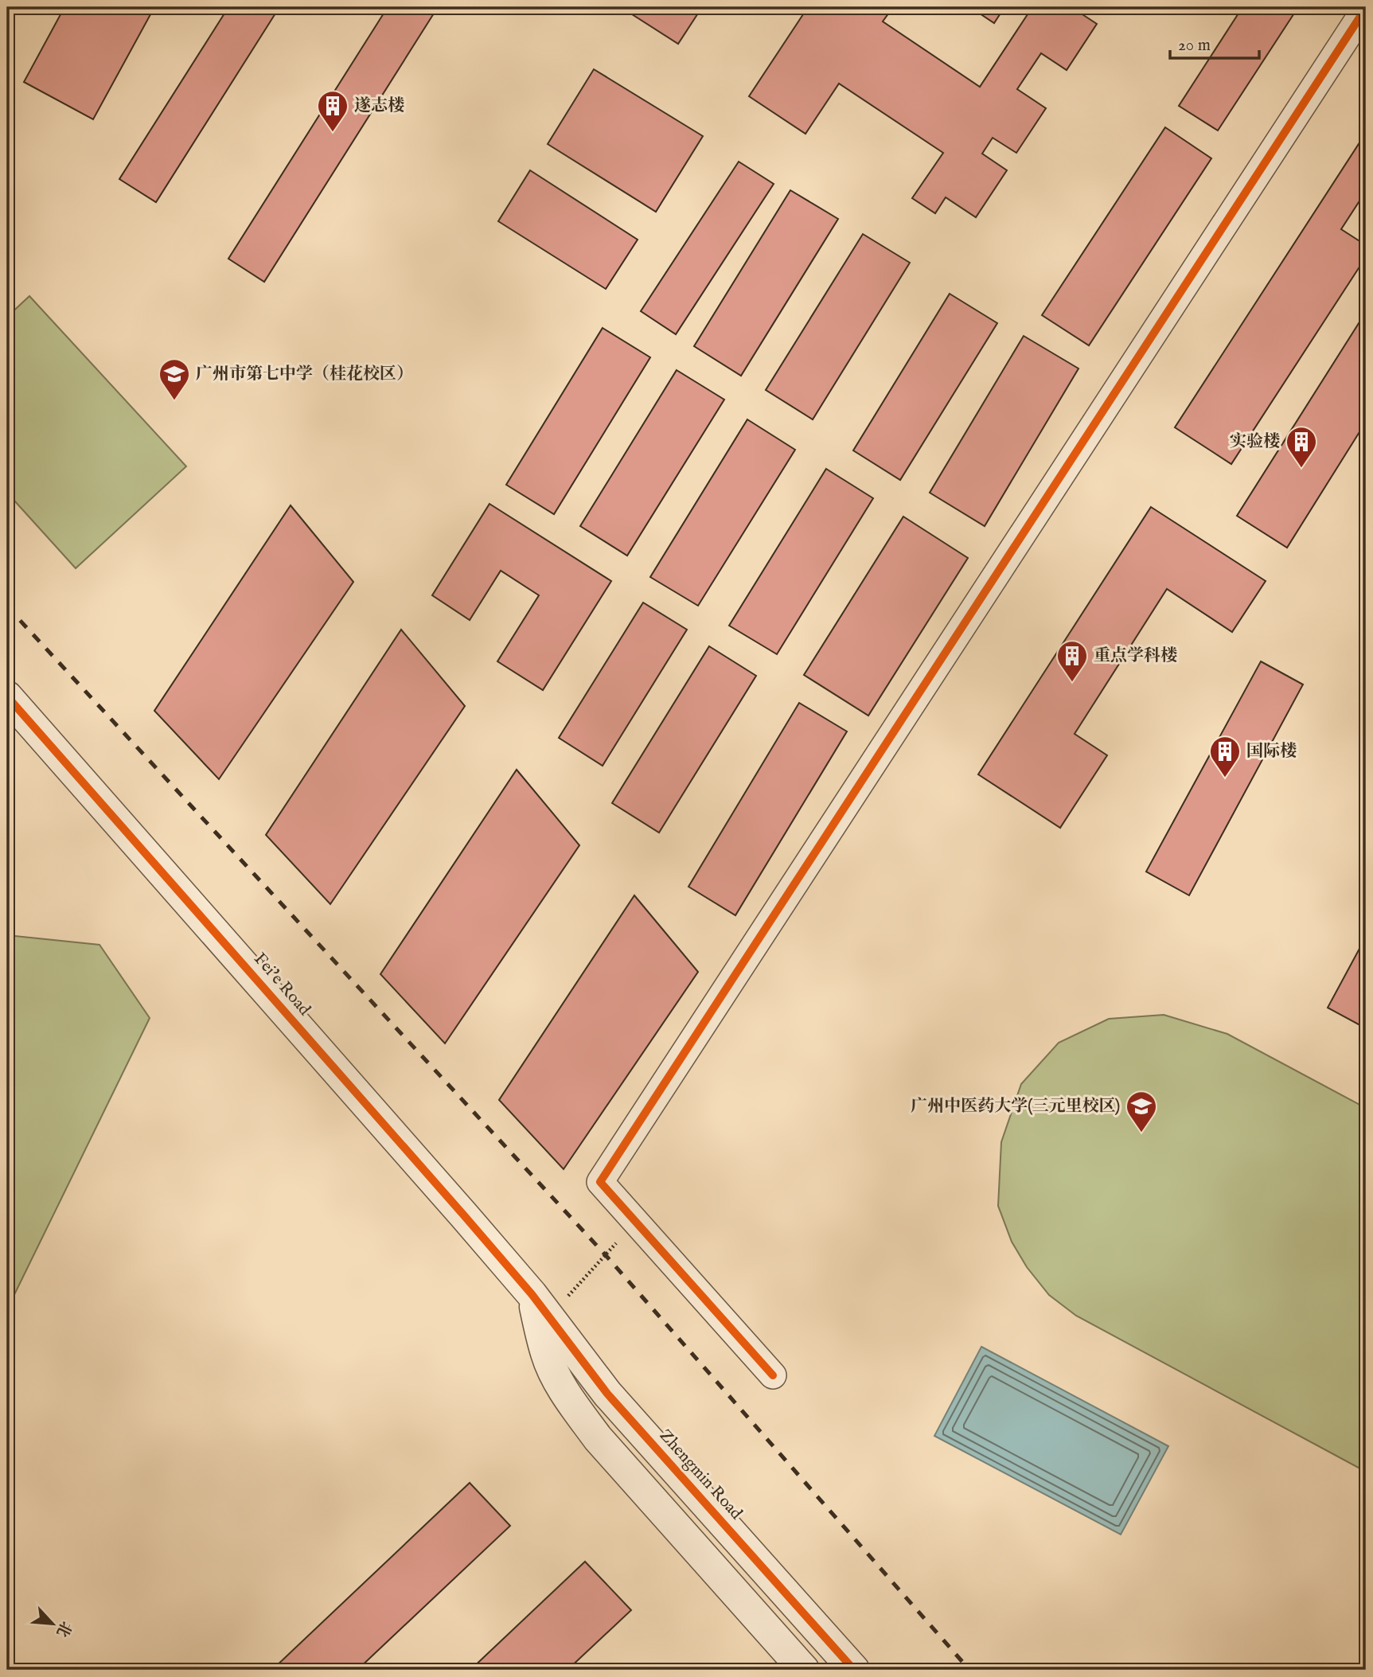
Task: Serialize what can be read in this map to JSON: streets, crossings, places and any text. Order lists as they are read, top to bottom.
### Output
{
  "streets": {
    "street": ["Fei'e Road", "Zhengmin Road"]
  },
  "crossings": [
    ["Fei'e Road", "Zhengmin Road"]
  ],
  "places": {
    "building": [
      "遂志楼",
      "实验楼",
      "重点学科楼",
      "国际楼"
    ],
    "school or university": ["广州市第七中学（桂花校区）", "广州中医药大学(三元里校区)"]
  },
  "scale_bar": "20 m",
  "north": "bottom right"
}
